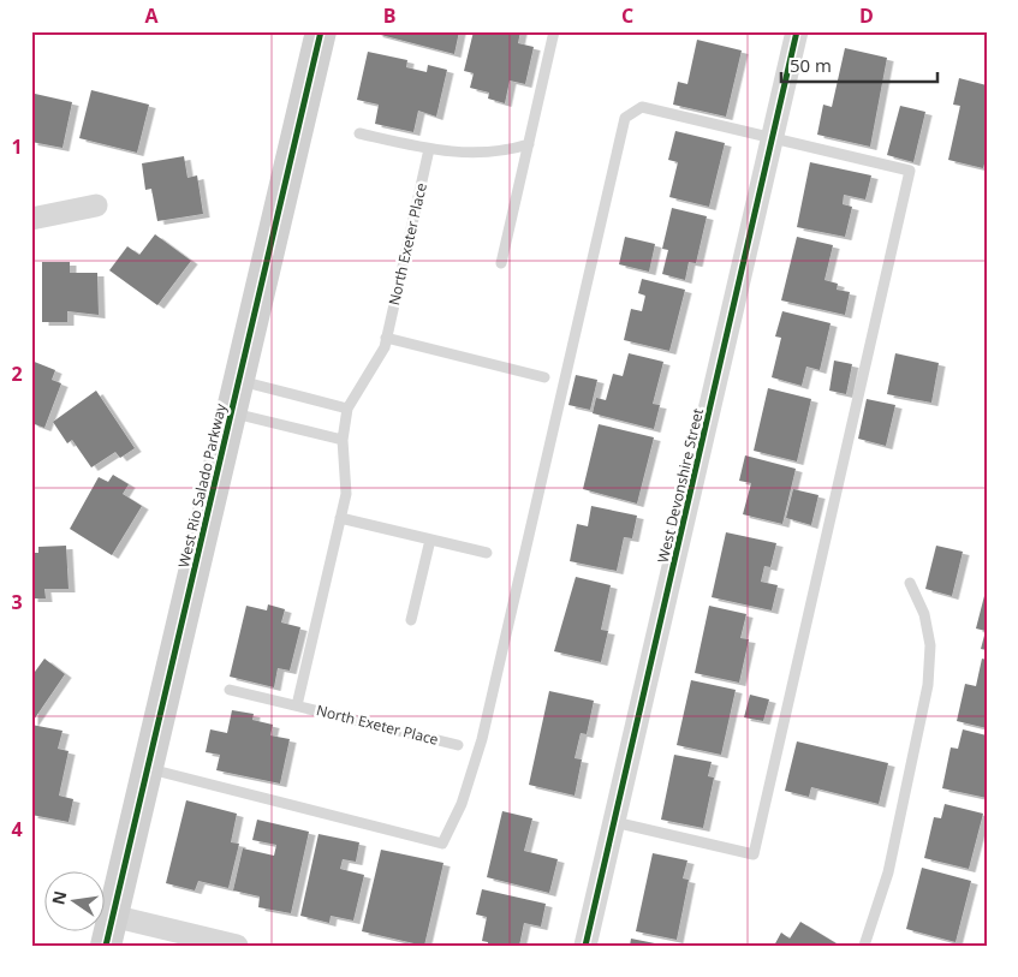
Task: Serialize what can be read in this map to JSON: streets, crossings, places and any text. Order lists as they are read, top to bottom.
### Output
{
  "streets": {
    "main road": ["West Rio Salado Parkway"],
    "street": ["West Devonshire Street"],
    "lane": ["North Exeter Place"]
  },
  "scale_bar": "50 m",
  "north": "left",
  "grid": {
    "columns": [
      "A",
      "B",
      "C",
      "D"
    ],
    "rows": [
      "1",
      "2",
      "3",
      "4"
    ]
  }
}
